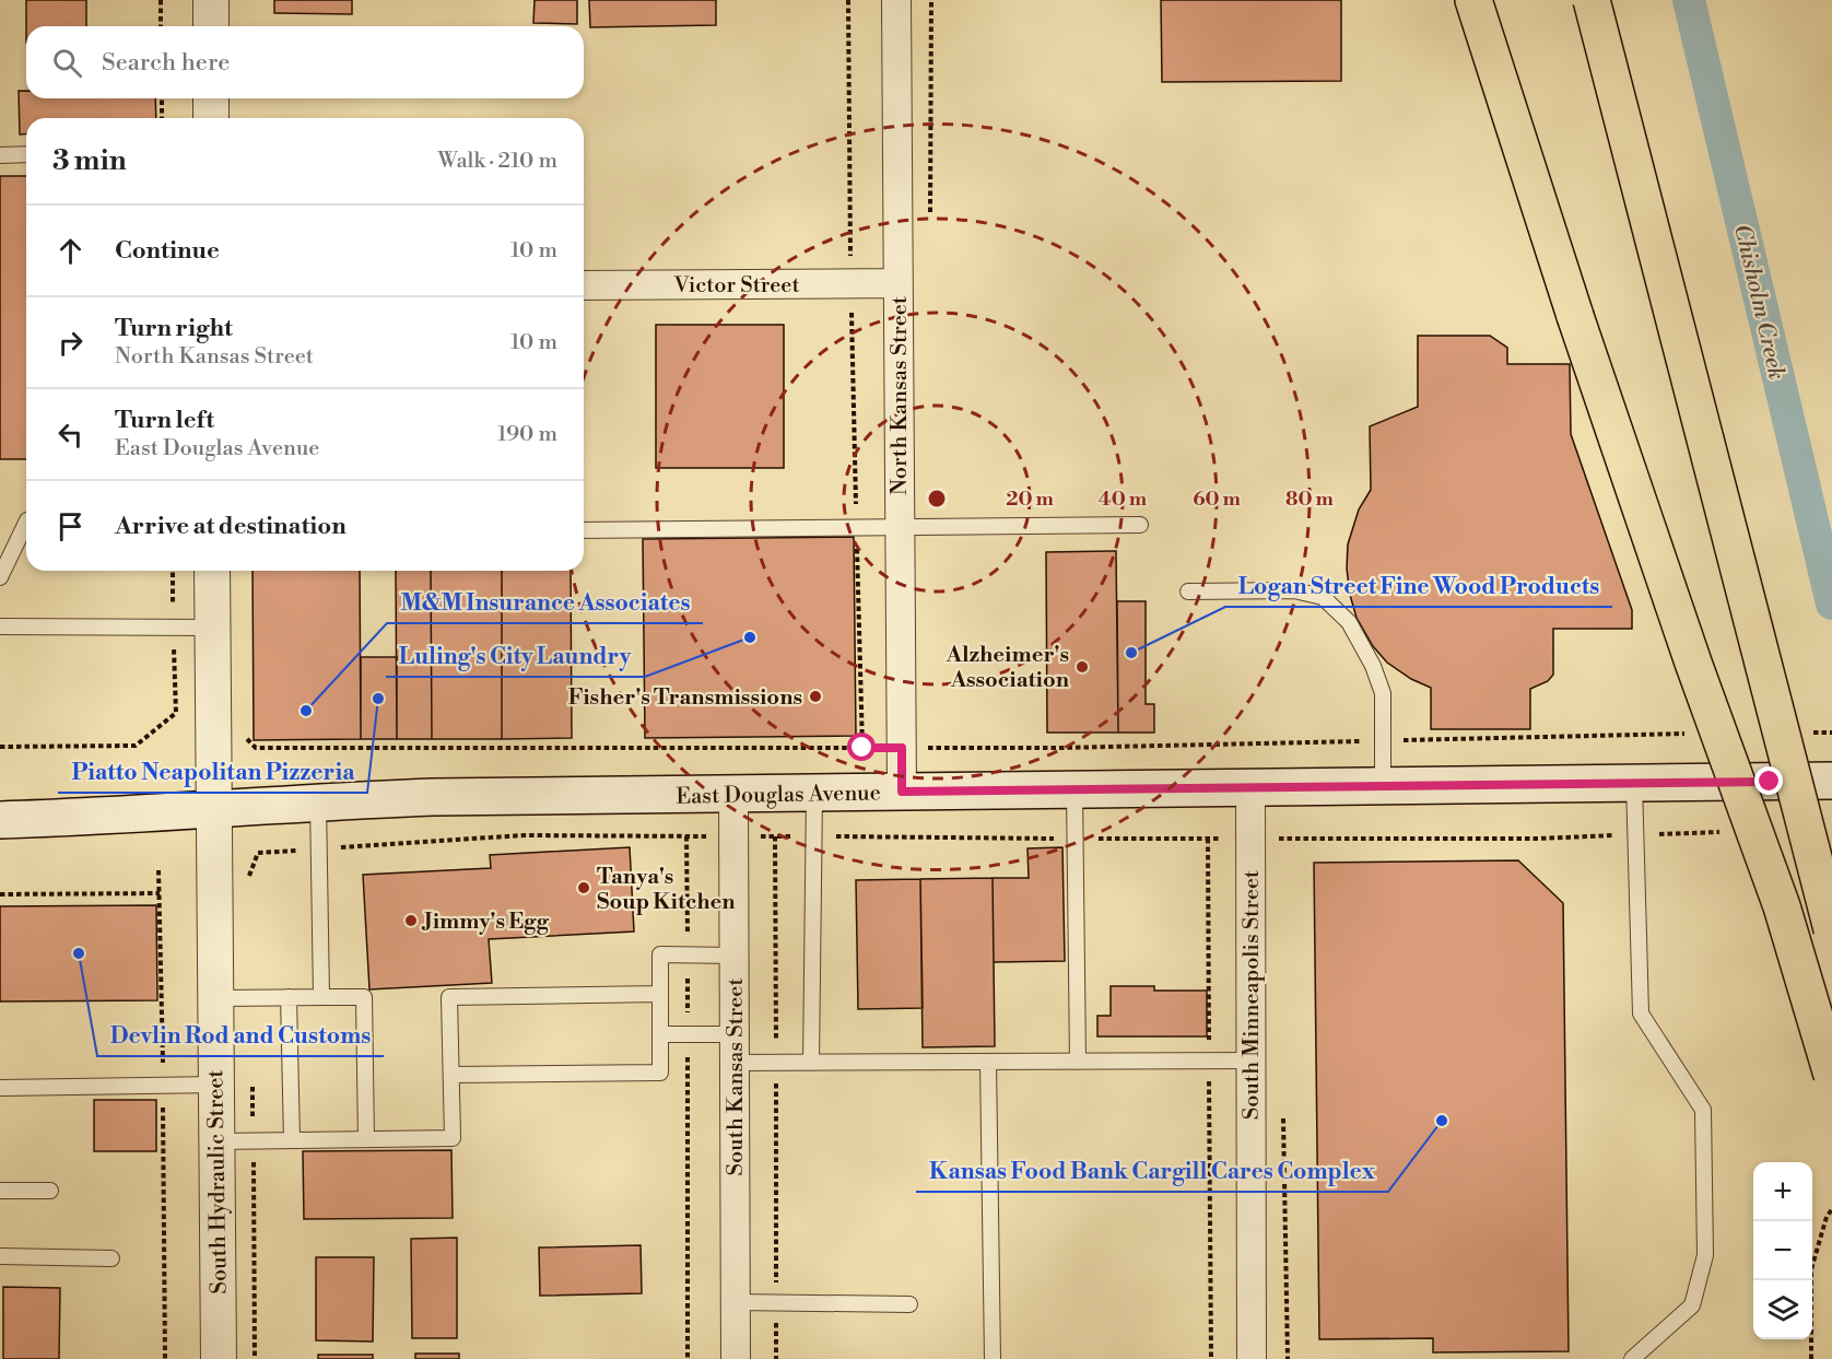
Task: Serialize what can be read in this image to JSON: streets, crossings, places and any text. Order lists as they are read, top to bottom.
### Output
{
  "streets": {
    "main road": ["East Douglas Avenue"],
    "street": [
      "Victor Street",
      "North Kansas Street",
      "South Minneapolis Street",
      "South Kansas Street",
      "South Hydraulic Street"
    ]
  },
  "crossings": [
    ["Victor Street", "North Kansas Street"],
    ["North Kansas Street", "East Douglas Avenue"],
    ["East Douglas Avenue", "South Minneapolis Street"],
    ["East Douglas Avenue", "South Kansas Street"],
    ["East Douglas Avenue", "South Hydraulic Street"]
  ],
  "water": ["Chisholm Creek"],
  "places": [
    "Luling's City Laundry",
    "Logan Street Fine Wood Products",
    "Alzheimer's Association",
    "Fisher's Transmissions",
    "Piatto Neapolitan Pizzeria",
    "M&M Insurance Associates",
    "Tanya's Soup Kitchen",
    "Jimmy's Egg",
    "Devlin Rod and Customs",
    "Kansas Food Bank Cargill Cares Complex"
  ],
  "page": {
    "search": "Search here",
    "heading": ["3 min", "Walk · 210 m"],
    "list": [
      ["Continue", "10 m"],
      ["Turn right", "North Kansas Street", "10 m"],
      ["Turn left", "East Douglas Avenue", "190 m"],
      "Arrive at destination"
    ],
    "map_buttons": ["+", "−"]
  },
  "rings": [
    "20 m",
    "40 m",
    "60 m",
    "80 m"
  ]
}
